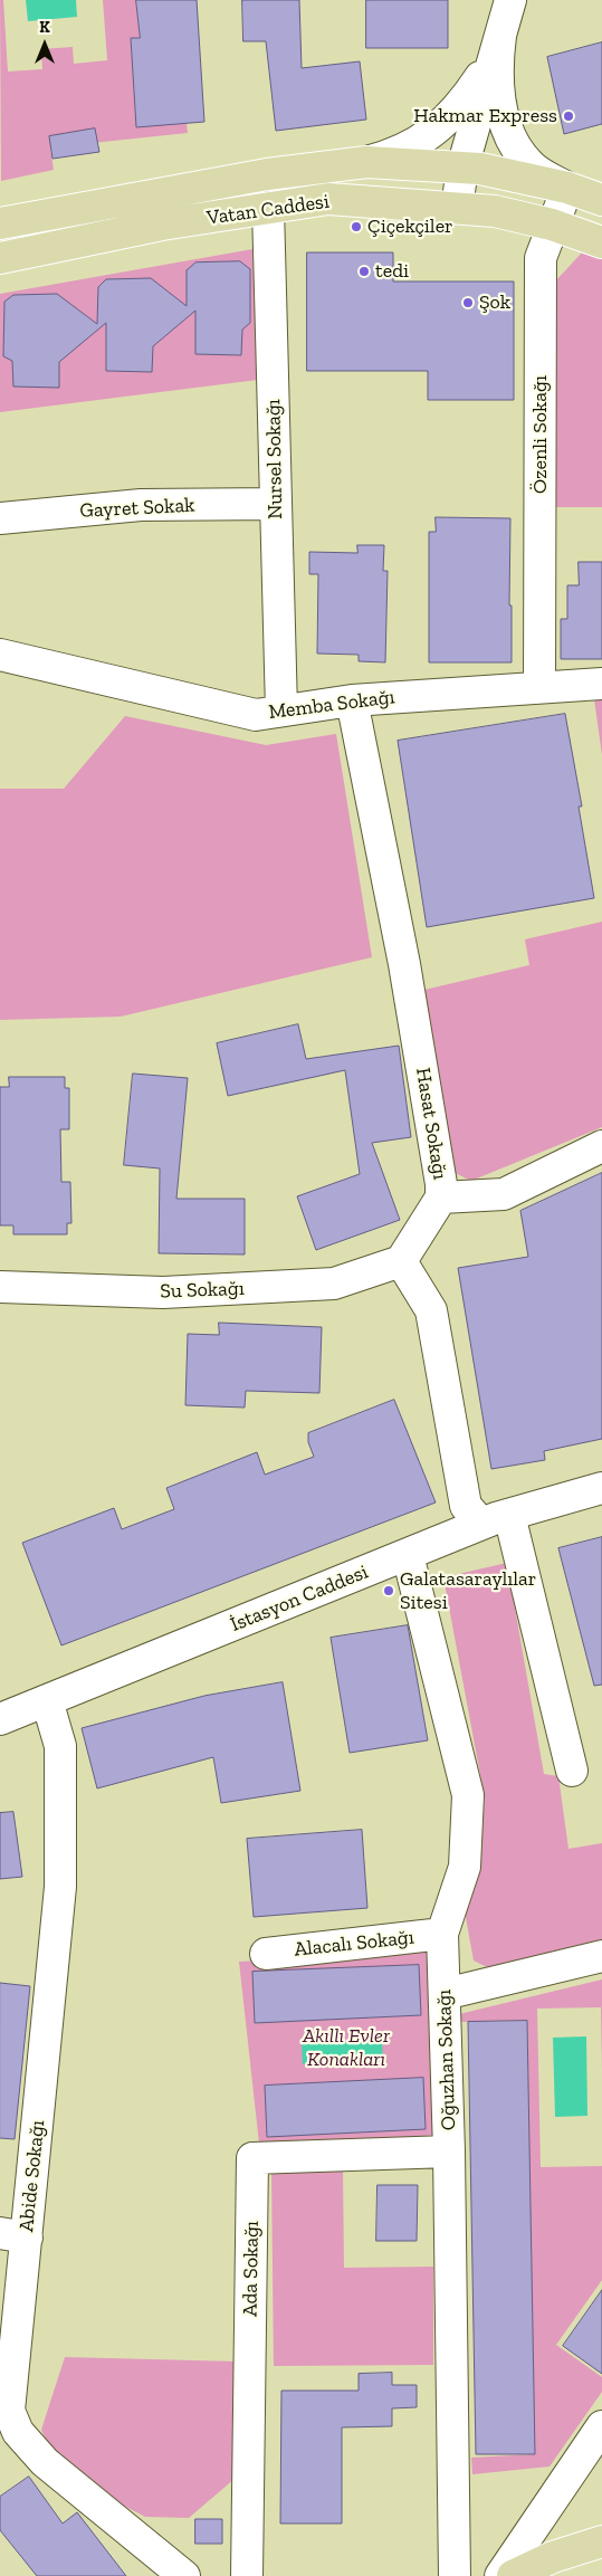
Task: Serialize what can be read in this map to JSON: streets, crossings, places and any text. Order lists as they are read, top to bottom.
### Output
{
  "streets": {
    "main road": ["Vatan Caddesi"],
    "street": [
      "Özenli Sokağı",
      "Nursel Sokağı",
      "Gayret Sokak",
      "Memba Sokağı",
      "Hasat Sokağı",
      "Su Sokağı",
      "İstasyon Caddesi",
      "Alacalı Sokağı",
      "Oğuzhan Sokağı",
      "Abide Sokağı",
      "Ada Sokağı"
    ]
  },
  "crossings": [
    ["Vatan Caddesi", "Özenli Sokağı"],
    ["Vatan Caddesi", "Nursel Sokağı"],
    ["Özenli Sokağı", "Memba Sokağı"],
    ["Nursel Sokağı", "Gayret Sokak"],
    ["Nursel Sokağı", "Memba Sokağı"],
    ["Memba Sokağı", "Hasat Sokağı"],
    ["Hasat Sokağı", "Su Sokağı"],
    ["İstasyon Caddesi", "Oğuzhan Sokağı"],
    ["İstasyon Caddesi", "Abide Sokağı"],
    ["Alacalı Sokağı", "Oğuzhan Sokağı"],
    ["Oğuzhan Sokağı", "Ada Sokağı"]
  ],
  "parks": ["Akıllı Evler Konakları"],
  "places": [
    "Hakmar Express",
    "Çiçekçiler",
    "tedi",
    "Şok",
    "Galatasaraylılar Sitesi"
  ],
  "north": "top"
}
